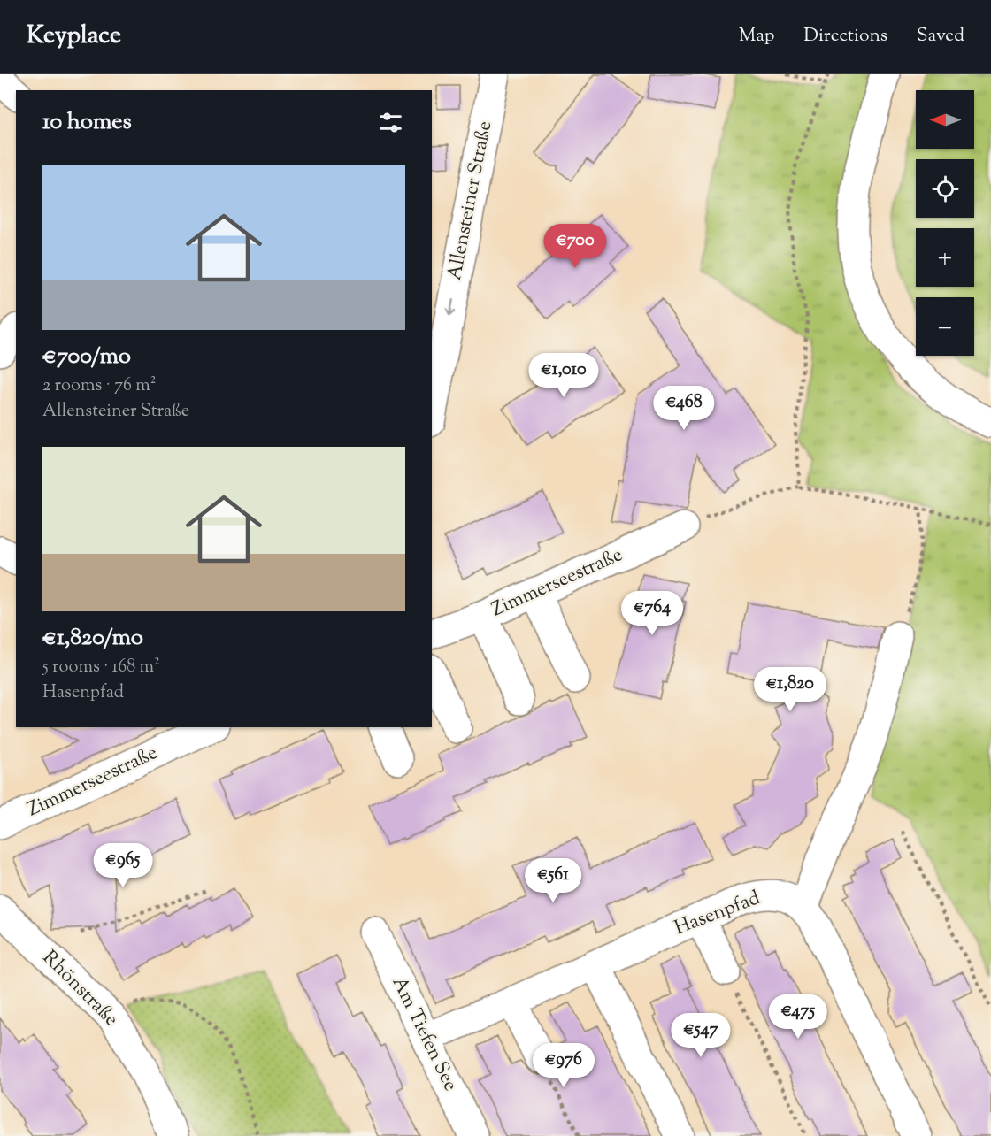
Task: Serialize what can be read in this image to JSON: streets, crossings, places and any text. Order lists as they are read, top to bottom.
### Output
{
  "streets": {
    "main road": [
      "Allensteiner Straße",
      "Zimmerseestraße",
      "Hasenpfad",
      "Rhönstraße",
      "Am Tiefen See"
    ]
  },
  "crossings": [
    ["Hasenpfad", "Am Tiefen See"]
  ],
  "one_way": ["Allensteiner Straße"],
  "north": "left",
  "page": {
    "header": "Keyplace",
    "nav": ["Map", "Directions", "Saved"],
    "map_buttons": ["+", "−"],
    "heading": "10 homes",
    "list": [
      {
        "name": "€700/mo",
        "note": "2 rooms · 76 m² · Allensteiner Straße"
      },
      {
        "name": "€1,820/mo",
        "note": "5 rooms · 168 m² · Hasenpfad"
      }
    ],
    "price": [
      "€700",
      "€1,010",
      "€468",
      "€764",
      "€1,820",
      "€965",
      "€561",
      "€475",
      "€547",
      "€976"
    ]
  }
}
